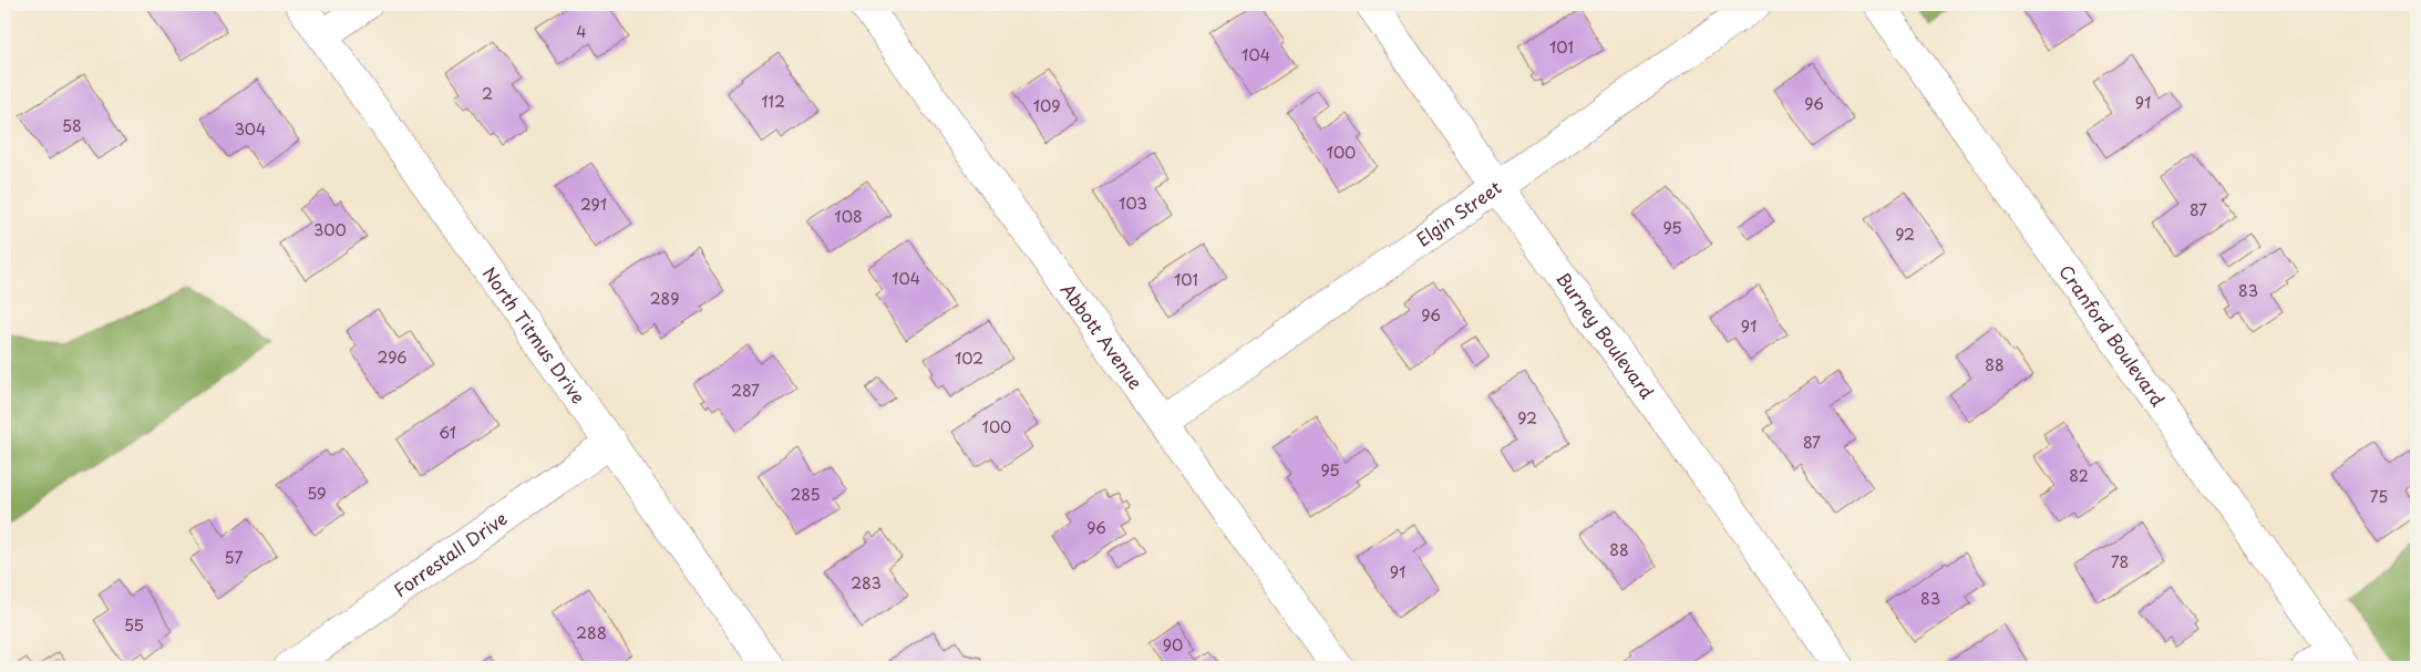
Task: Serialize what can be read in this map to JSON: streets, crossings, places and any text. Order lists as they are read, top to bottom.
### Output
{
  "streets": {
    "street": [
      "Elgin Street",
      "North Titmus Drive",
      "Cranford Boulevard",
      "Abbott Avenue",
      "Burney Boulevard",
      "Forrestall Drive"
    ]
  },
  "crossings": [
    ["Elgin Street", "Abbott Avenue"],
    ["Elgin Street", "Burney Boulevard"],
    ["North Titmus Drive", "Forrestall Drive"]
  ],
  "house_numbers": [
    "4",
    "101",
    "104",
    "2",
    "112",
    "91",
    "96",
    "109",
    "58",
    "304",
    "100",
    "103",
    "291",
    "87",
    "108",
    "95",
    "300",
    "92",
    "104",
    "101",
    "83",
    "289",
    "96",
    "91",
    "296",
    "102",
    "88",
    "287",
    "92",
    "100",
    "61",
    "87",
    "95",
    "82",
    "59",
    "285",
    "75",
    "96",
    "88",
    "57",
    "78",
    "91",
    "283",
    "83",
    "55",
    "288",
    "90"
  ]
}
